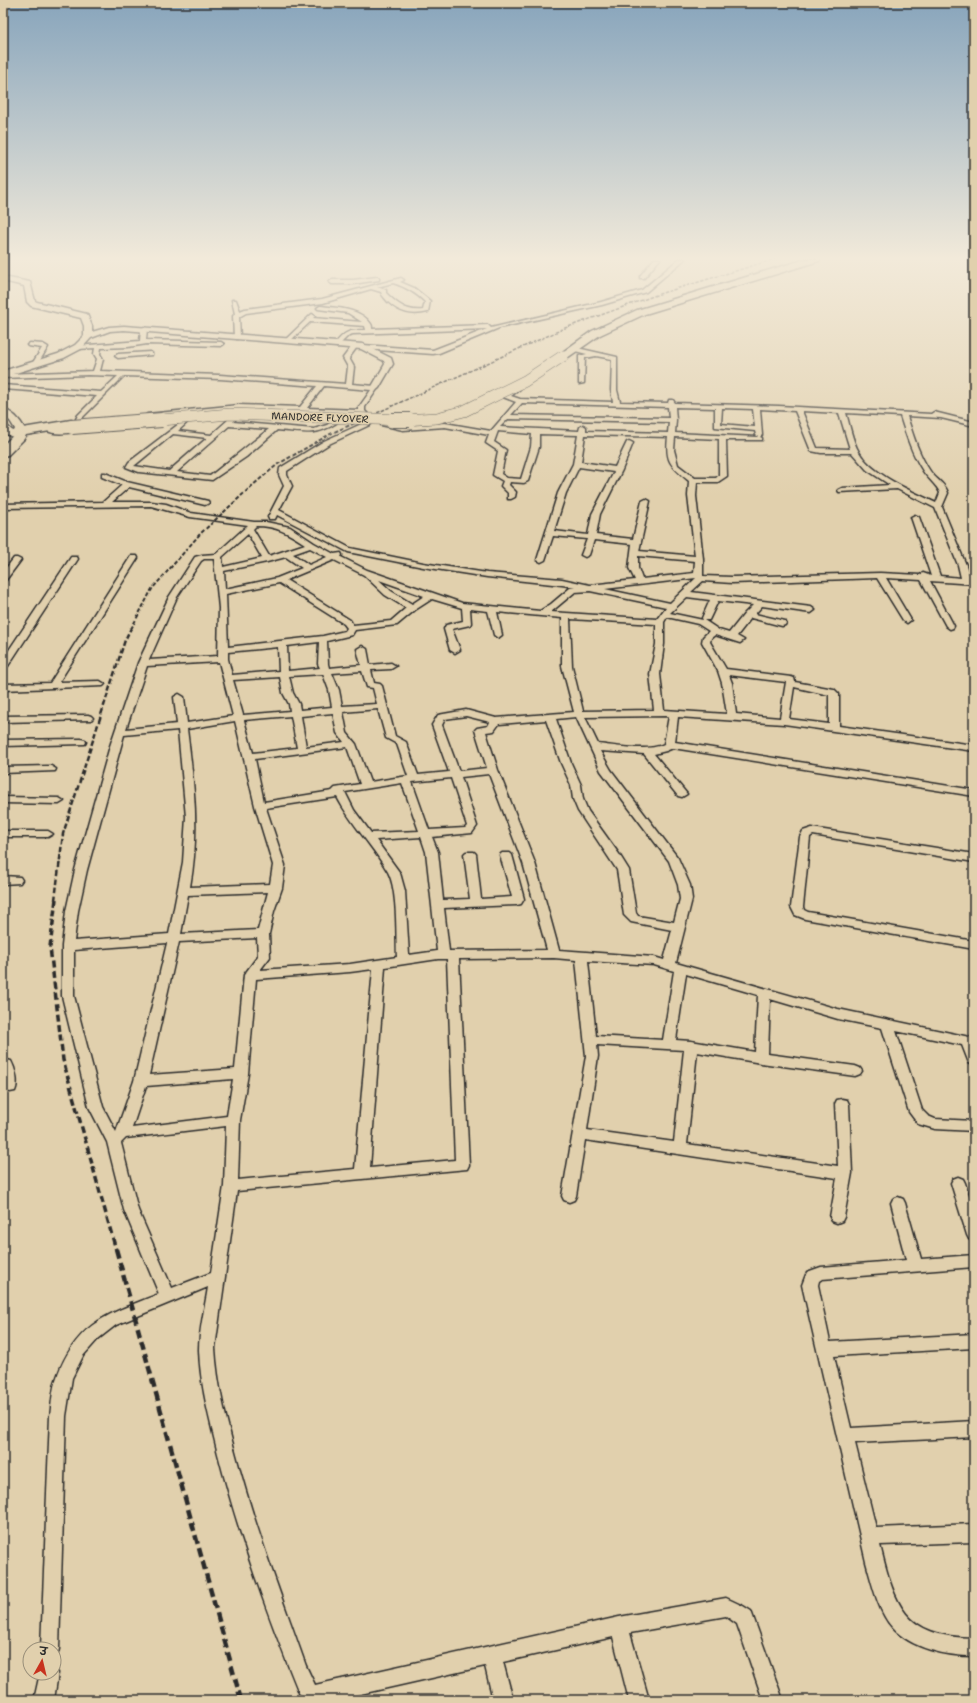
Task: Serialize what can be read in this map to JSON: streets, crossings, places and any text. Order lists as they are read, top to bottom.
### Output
{
  "streets": {
    "highway": ["MANDORE FLYOVER"]
  },
  "north": "top"
}
